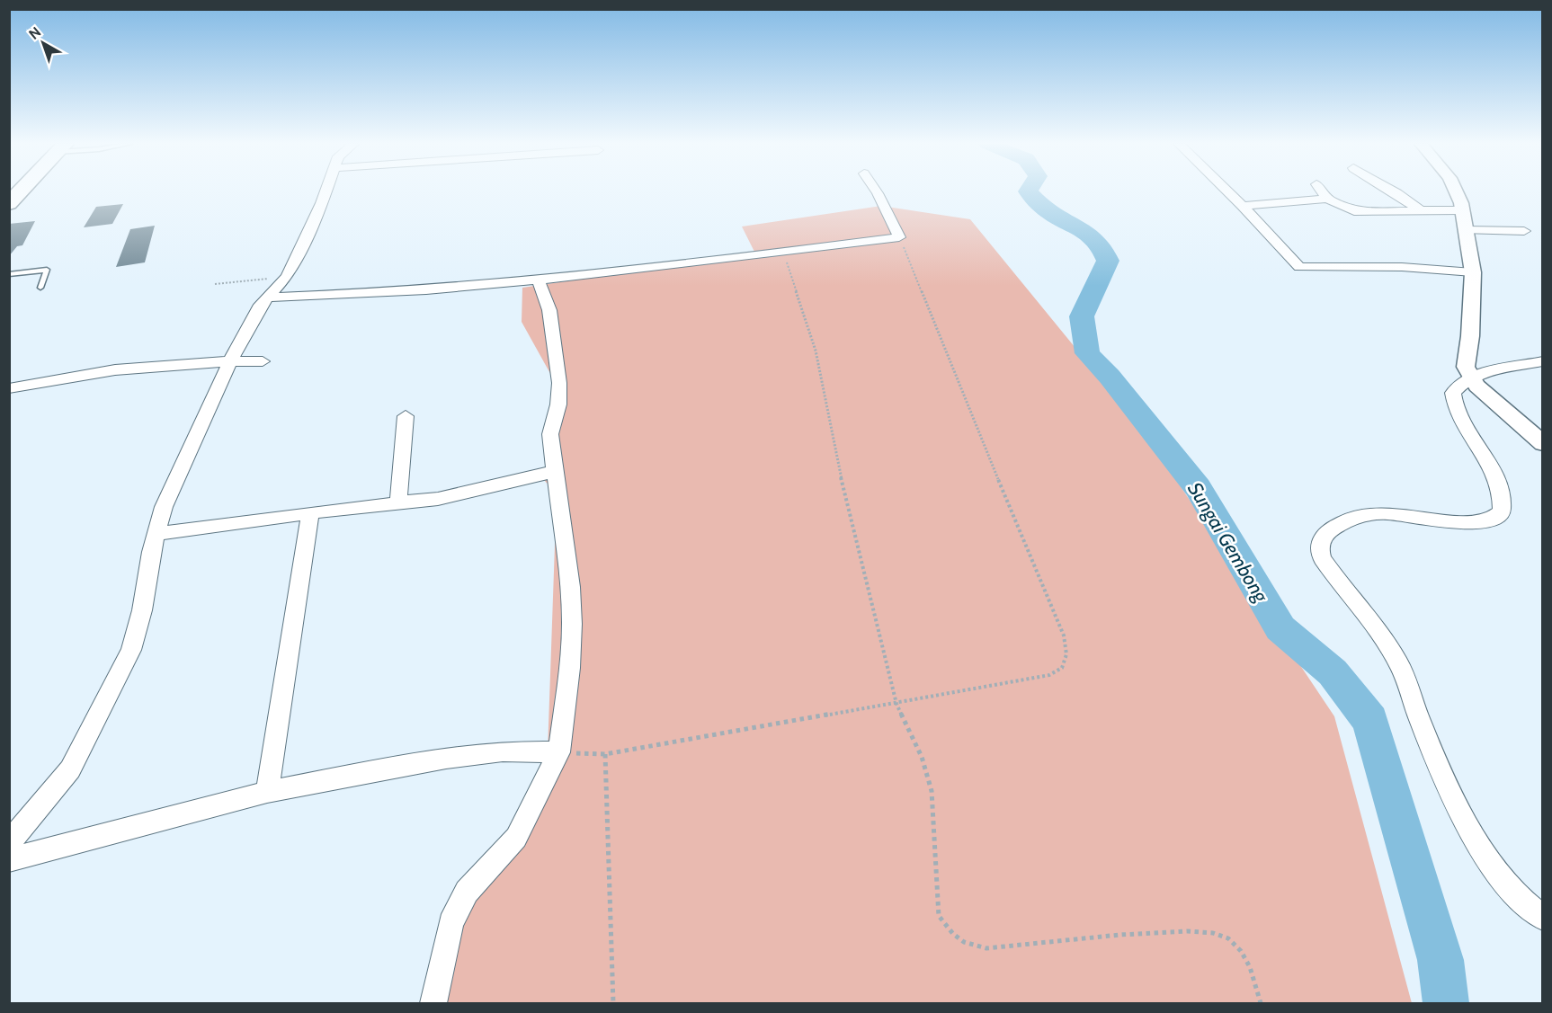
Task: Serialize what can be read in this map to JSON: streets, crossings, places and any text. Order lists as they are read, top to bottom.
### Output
{
  "water": ["Sungai Gembong"],
  "north": "top left"
}
